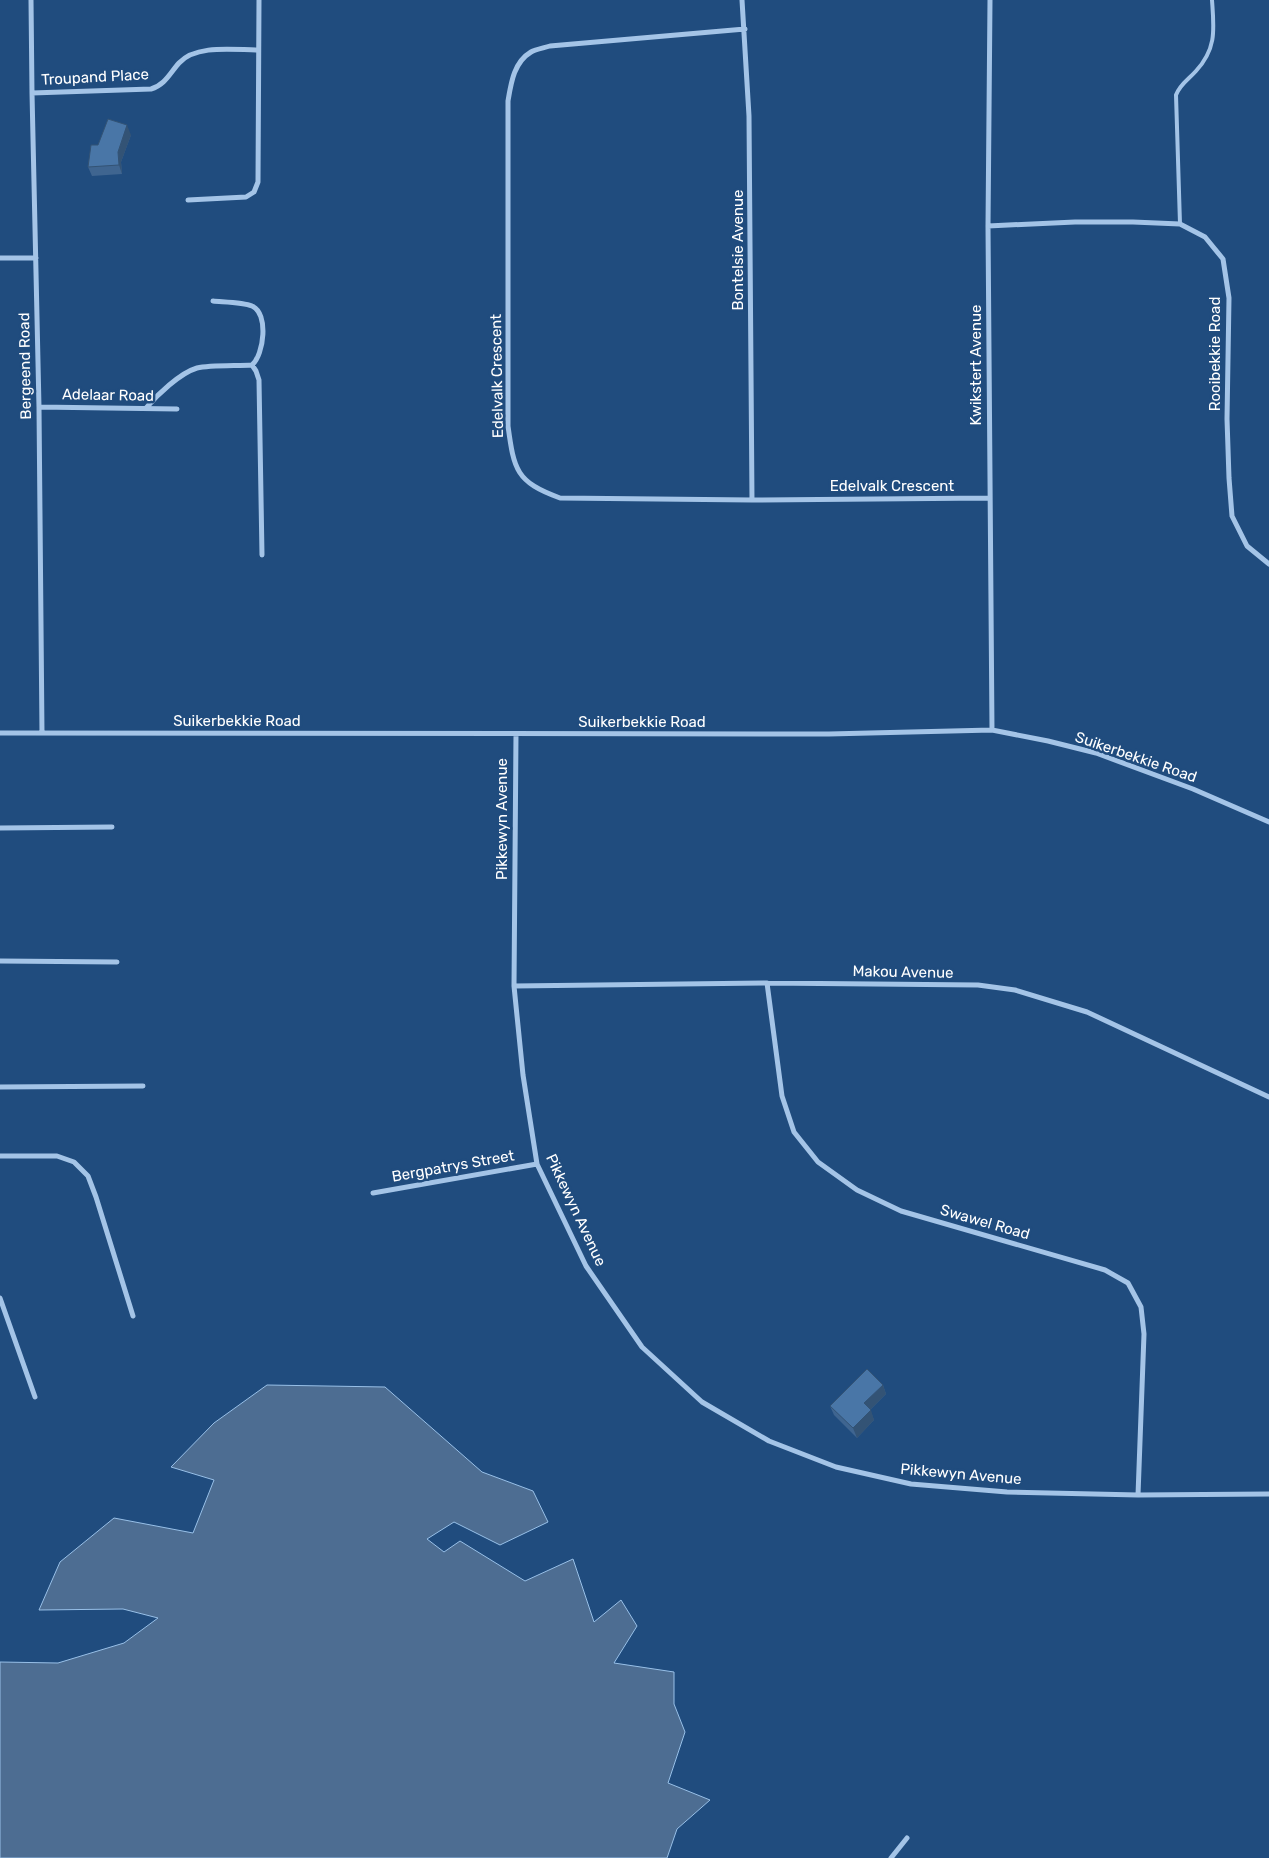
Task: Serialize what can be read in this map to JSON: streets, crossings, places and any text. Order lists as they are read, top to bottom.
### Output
{
  "streets": {
    "street": [
      "Troupand Place",
      "Bontelsie Avenue",
      "Rooibekkie Road",
      "Kwikstert Avenue",
      "Bergeend Road",
      "Edelvalk Crescent",
      "Adelaar Road",
      "Suikerbekkie Road",
      "Pikkewyn Avenue",
      "Makou Avenue",
      "Bergpatrys Street",
      "Swawel Road"
    ]
  },
  "crossings": [
    ["Troupand Place", "Bergeend Road"],
    ["Bontelsie Avenue", "Edelvalk Crescent"],
    ["Rooibekkie Road", "Kwikstert Avenue"],
    ["Kwikstert Avenue", "Edelvalk Crescent"],
    ["Kwikstert Avenue", "Suikerbekkie Road"],
    ["Bergeend Road", "Adelaar Road"],
    ["Bergeend Road", "Suikerbekkie Road"],
    ["Suikerbekkie Road", "Pikkewyn Avenue"],
    ["Pikkewyn Avenue", "Makou Avenue"],
    ["Pikkewyn Avenue", "Bergpatrys Street"],
    ["Pikkewyn Avenue", "Swawel Road"],
    ["Makou Avenue", "Swawel Road"]
  ]
}
